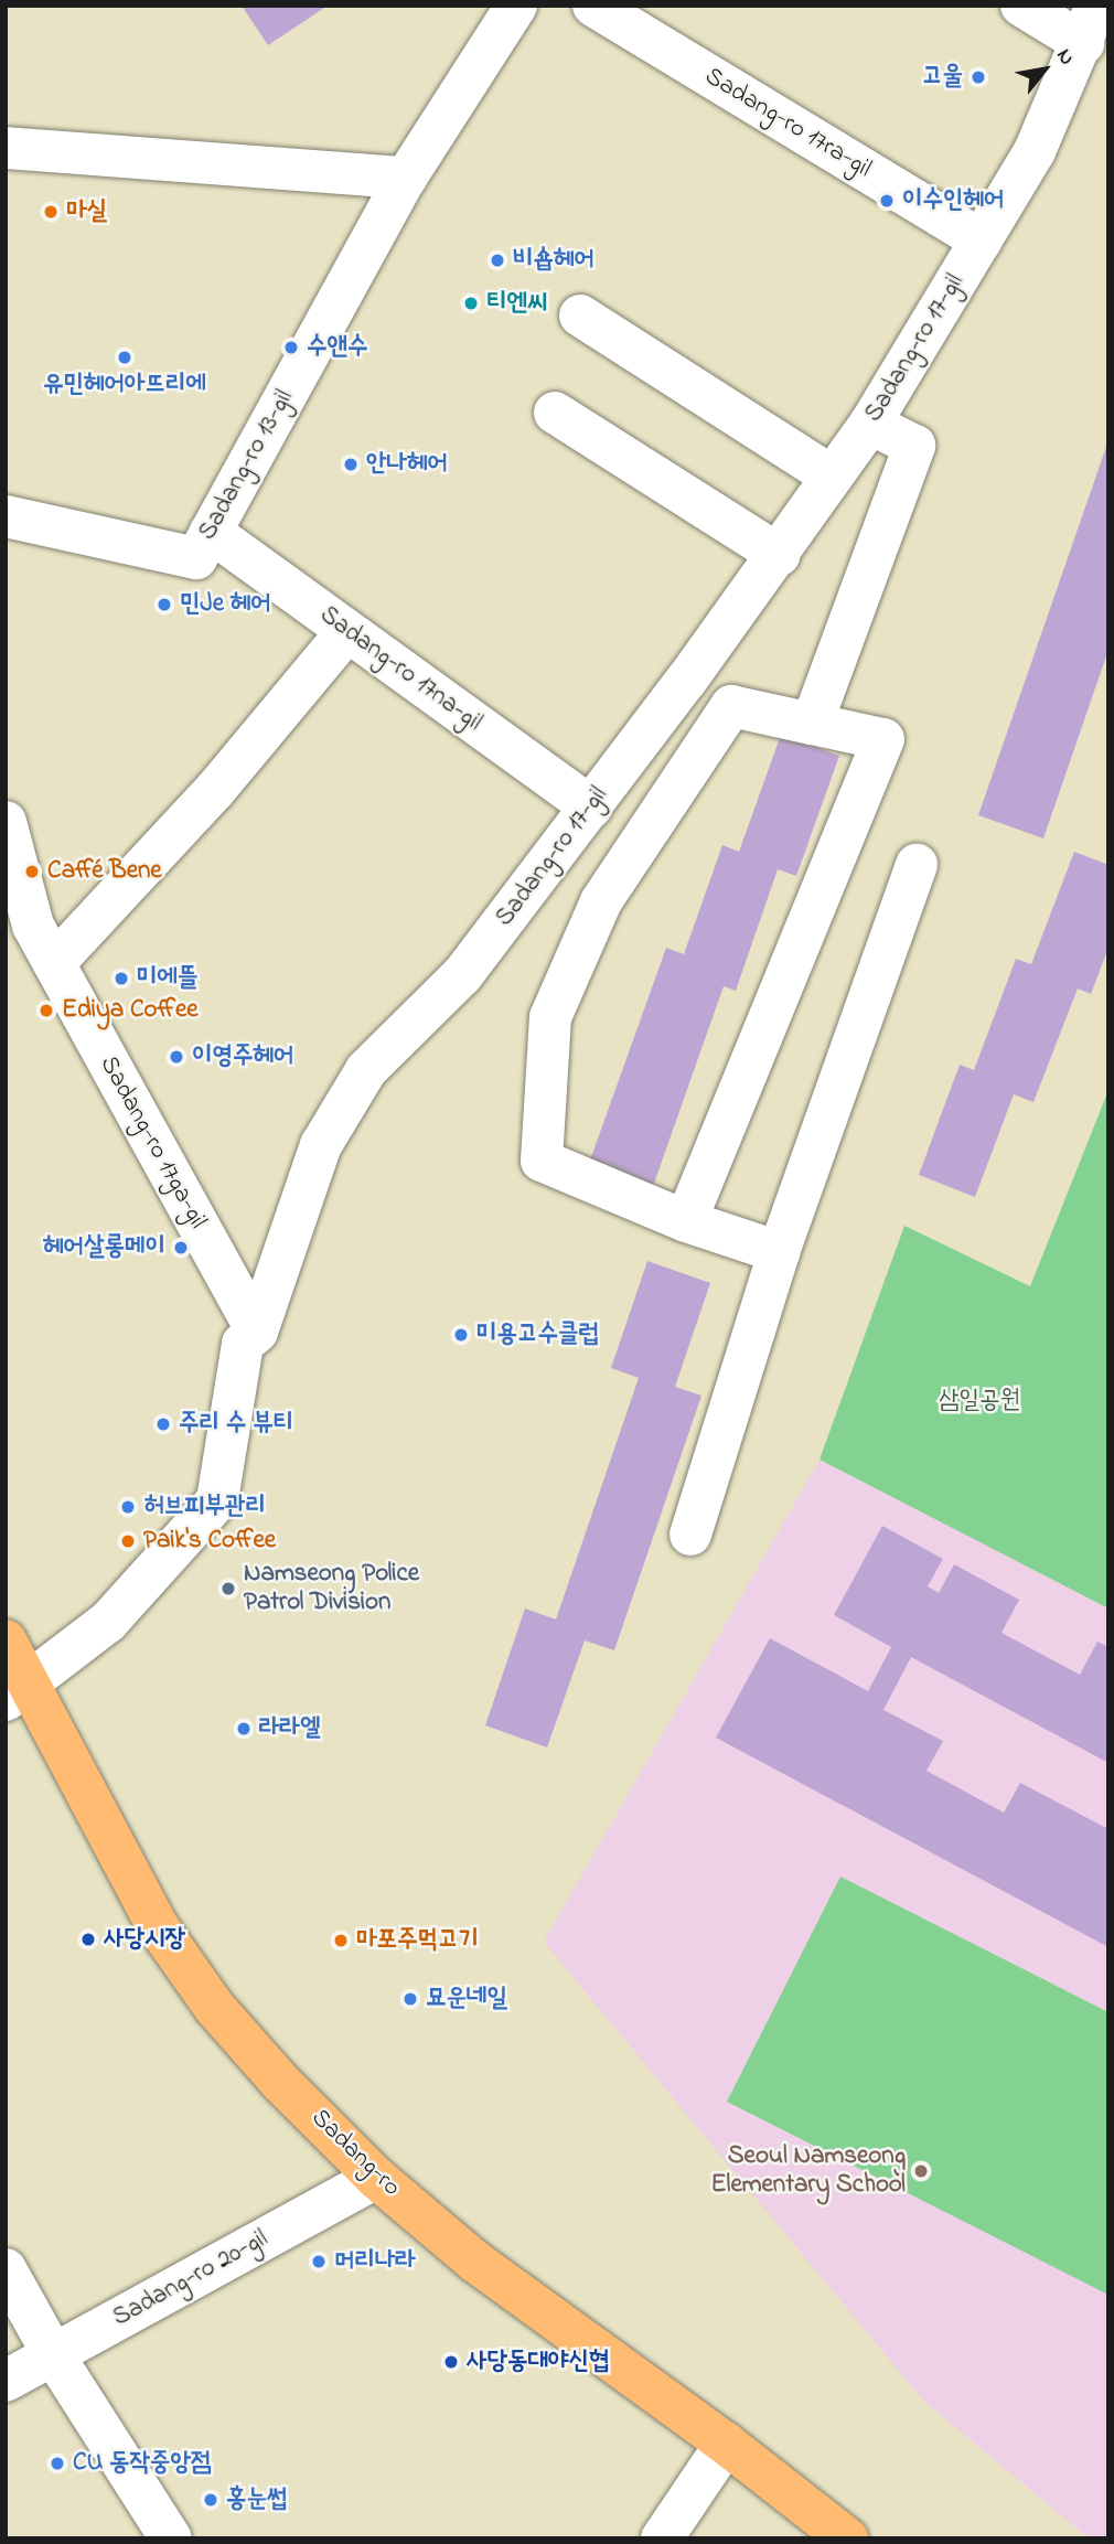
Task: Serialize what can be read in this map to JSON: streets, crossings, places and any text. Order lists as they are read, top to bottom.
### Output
{
  "streets": {
    "main road": ["Sadang-ro"],
    "street": [
      "Sadang-ro 17ra-gil",
      "Sadang-ro 17-gil",
      "Sadang-ro 13-gil",
      "Sadang-ro 17na-gil",
      "Sadang-ro 17ga-gil",
      "Sadang-ro 20-gil"
    ]
  },
  "crossings": [
    ["Sadang-ro 17ra-gil", "Sadang-ro 17-gil"],
    ["Sadang-ro 17-gil", "Sadang-ro 17na-gil"],
    ["Sadang-ro 17-gil", "Sadang-ro 17ga-gil"],
    ["Sadang-ro 17-gil", "Sadang-ro"],
    ["Sadang-ro 13-gil", "Sadang-ro 17na-gil"],
    ["Sadang-ro", "Sadang-ro 20-gil"]
  ],
  "parks": ["삼일공원"],
  "places": [
    "고울",
    "이수인헤어",
    "마실",
    "비숍헤어",
    "티엔씨",
    "수앤수",
    "유민헤어아뜨리에",
    "안나헤어",
    "민Je 헤어",
    "Caffé Bene",
    "미에뜰",
    "Ediya Coffee",
    "이영주헤어",
    "헤어살롱메이",
    "미용고수클럽",
    "주리 수 뷰티",
    "허브피부관리",
    "Paik's Coffee",
    "Namseong Police Patrol Division",
    "라라엘",
    "사당시장",
    "마포주먹고기",
    "묘운네일",
    "Seoul Namseong Elementary School",
    "머리나라",
    "사당동대야신협",
    "CU 동작중앙점",
    "홍눈썹"
  ],
  "north": "top right"
}
